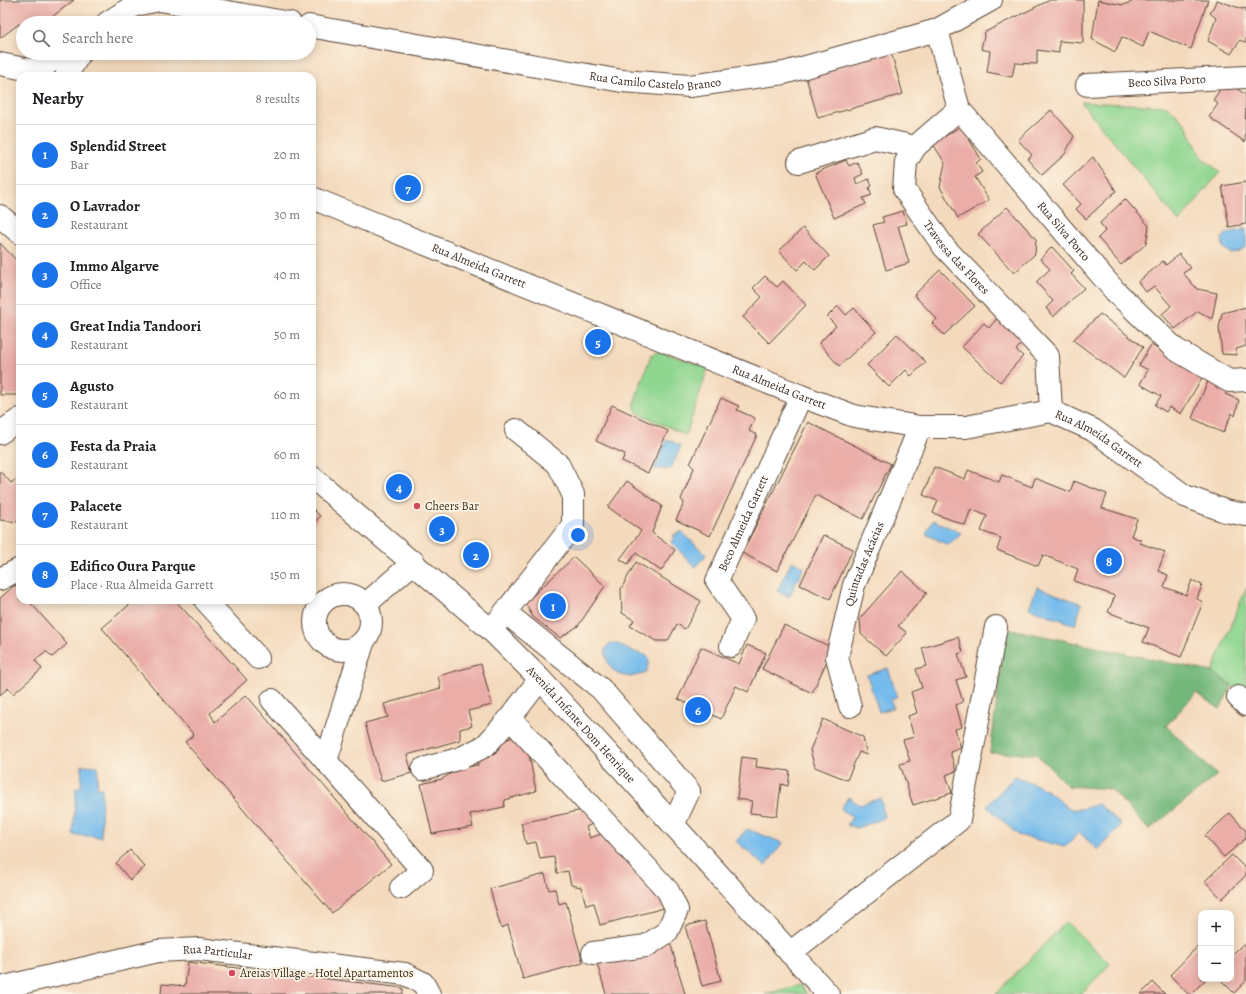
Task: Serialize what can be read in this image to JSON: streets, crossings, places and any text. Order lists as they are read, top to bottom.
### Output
{
  "streets": {
    "street": [
      "Rua Camilo Castelo Branco",
      "Beco Silva Porto",
      "Rua Silva Porto",
      "Travessa das Flores",
      "Rua Almeida Garrett",
      "Beco Almeida Gartett",
      "Quintadas Acácias",
      "Avenida Infante Dom Henrique",
      "Rua Particular"
    ]
  },
  "crossings": [
    ["Rua Camilo Castelo Branco", "Rua Silva Porto"],
    ["Rua Silva Porto", "Travessa das Flores"],
    ["Travessa das Flores", "Rua Almeida Garrett"],
    ["Rua Almeida Garrett", "Beco Almeida Gartett"],
    ["Rua Almeida Garrett", "Quintadas Acácias"]
  ],
  "places": ["Cheers Bar", "Areias Village - Hotel Apartamentos"],
  "page": {
    "search": "Search here",
    "heading": ["Nearby", "8 results"],
    "list": [
      {
        "mark": "1",
        "name": "Splendid Street",
        "note": "Bar",
        "value": "20 m"
      },
      {
        "mark": "2",
        "name": "O Lavrador",
        "note": "Restaurant",
        "value": "30 m"
      },
      {
        "mark": "3",
        "name": "Immo Algarve",
        "note": "Office",
        "value": "40 m"
      },
      {
        "mark": "4",
        "name": "Great India Tandoori",
        "note": "Restaurant",
        "value": "50 m"
      },
      {
        "mark": "5",
        "name": "Agusto",
        "note": "Restaurant",
        "value": "60 m"
      },
      {
        "mark": "6",
        "name": "Festa da Praia",
        "note": "Restaurant",
        "value": "60 m"
      },
      {
        "mark": "7",
        "name": "Palacete",
        "note": "Restaurant",
        "value": "110 m"
      },
      {
        "mark": "8",
        "name": "Edifico Oura Parque",
        "note": "Place · Rua Almeida Garrett",
        "value": "150 m"
      }
    ],
    "pins": [
      "7",
      "5",
      "4",
      "3",
      "2",
      "8",
      "1",
      "6"
    ],
    "map_buttons": ["+", "−"]
  }
}
